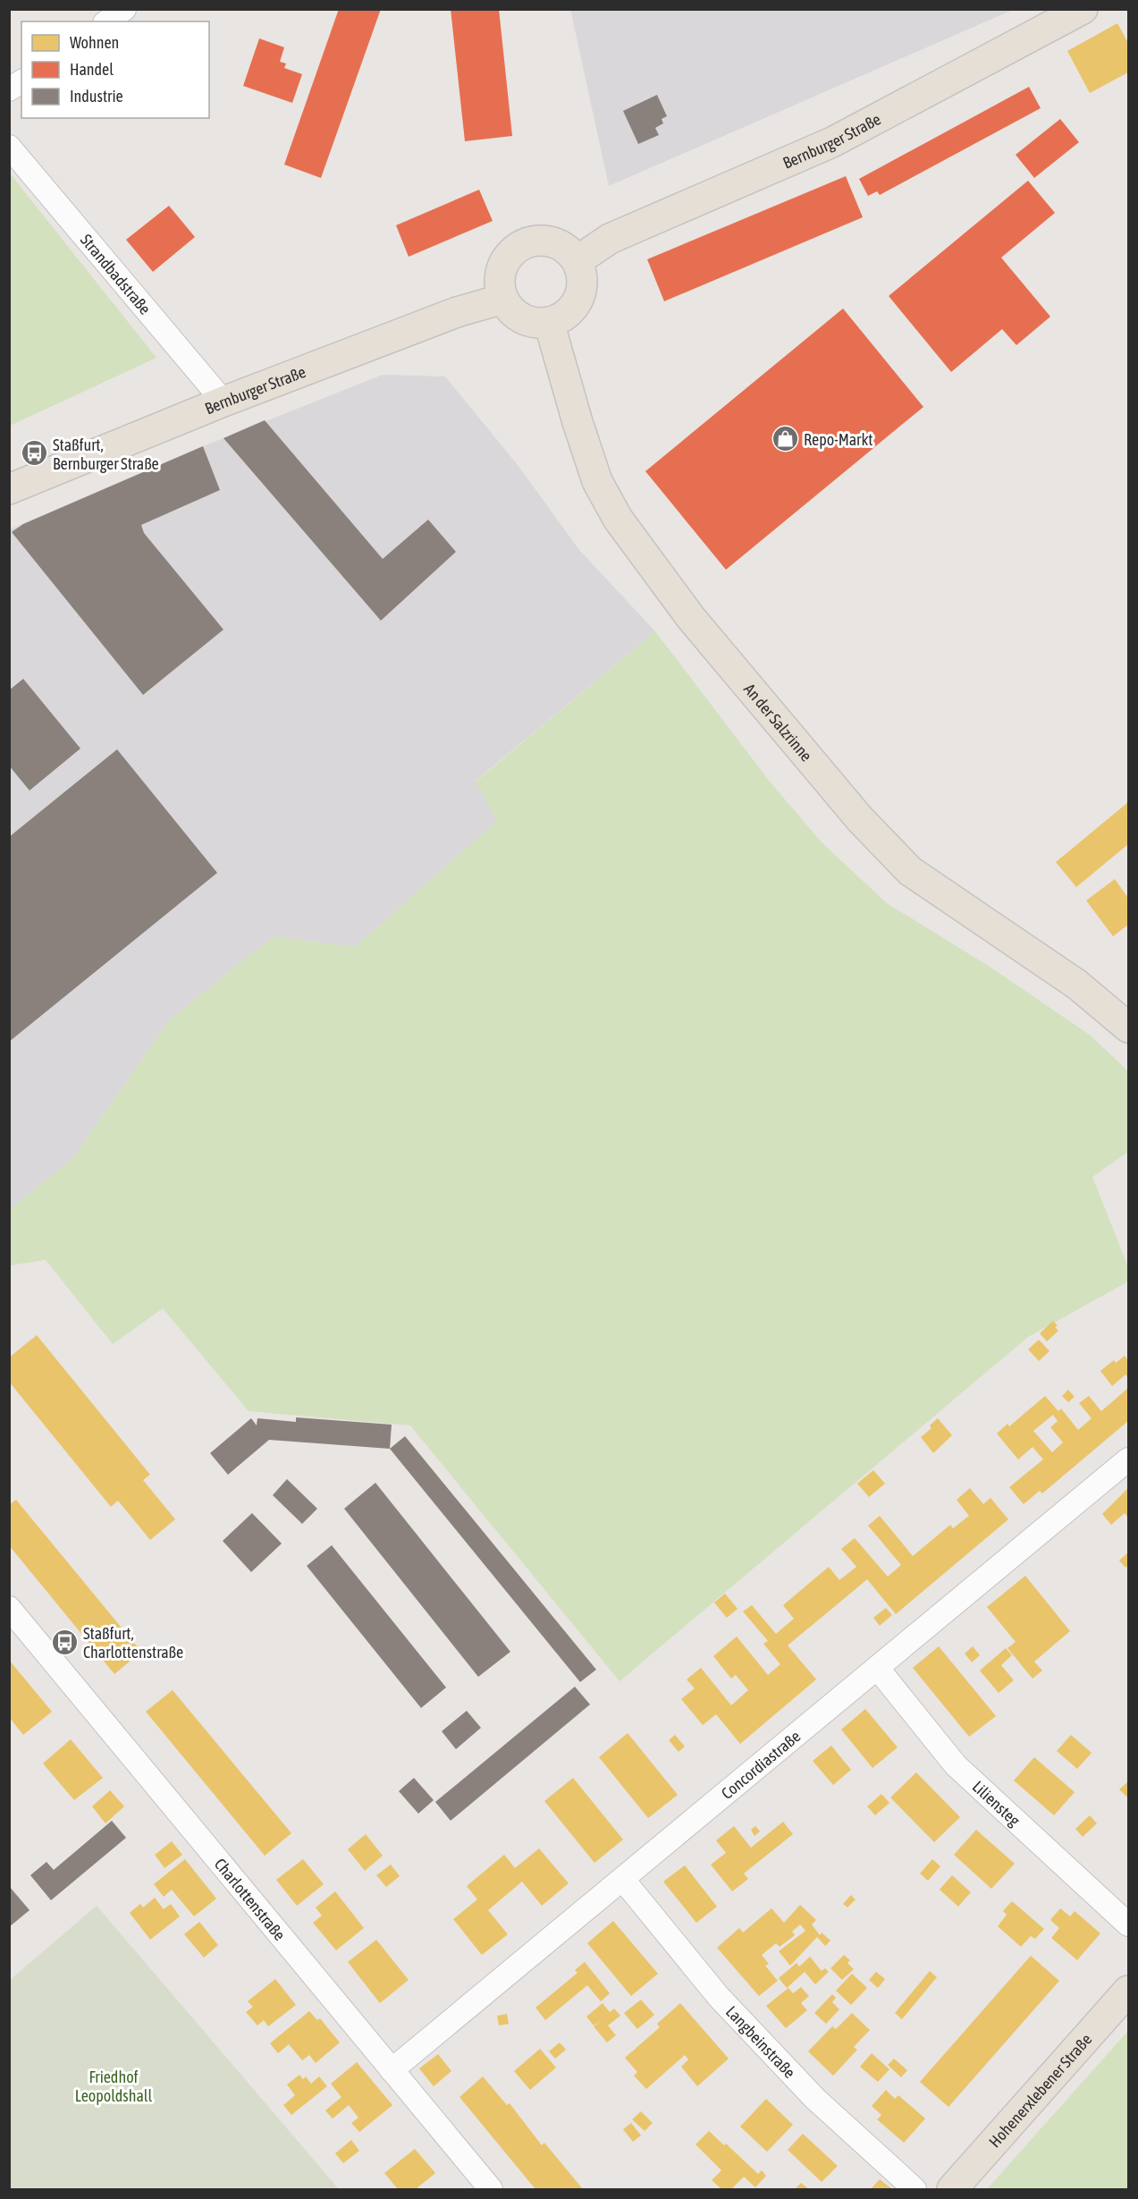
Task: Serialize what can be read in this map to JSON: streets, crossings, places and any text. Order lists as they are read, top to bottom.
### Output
{
  "streets": {
    "main road": ["Bernburger Straße", "An der Salzrinne", "Hohenerxlebener Straße"],
    "street": [
      "Strandbadstraße",
      "Concordiastraße",
      "Liliensteg",
      "Charlottenstraße",
      "Langbeinstraße"
    ]
  },
  "crossings": [
    ["Bernburger Straße", "Strandbadstraße"],
    ["Bernburger Straße", "An der Salzrinne"],
    ["Concordiastraße", "Liliensteg"],
    ["Concordiastraße", "Charlottenstraße"],
    ["Concordiastraße", "Langbeinstraße"]
  ],
  "parks": ["Friedhof Leopoldshall"],
  "places": {
    "shop": ["Repo-Markt"],
    "bus stop": ["Staßfurt, Bernburger Straße", "Staßfurt, Charlottenstraße"]
  },
  "legend": ["Wohnen", "Handel", "Industrie"]
}
